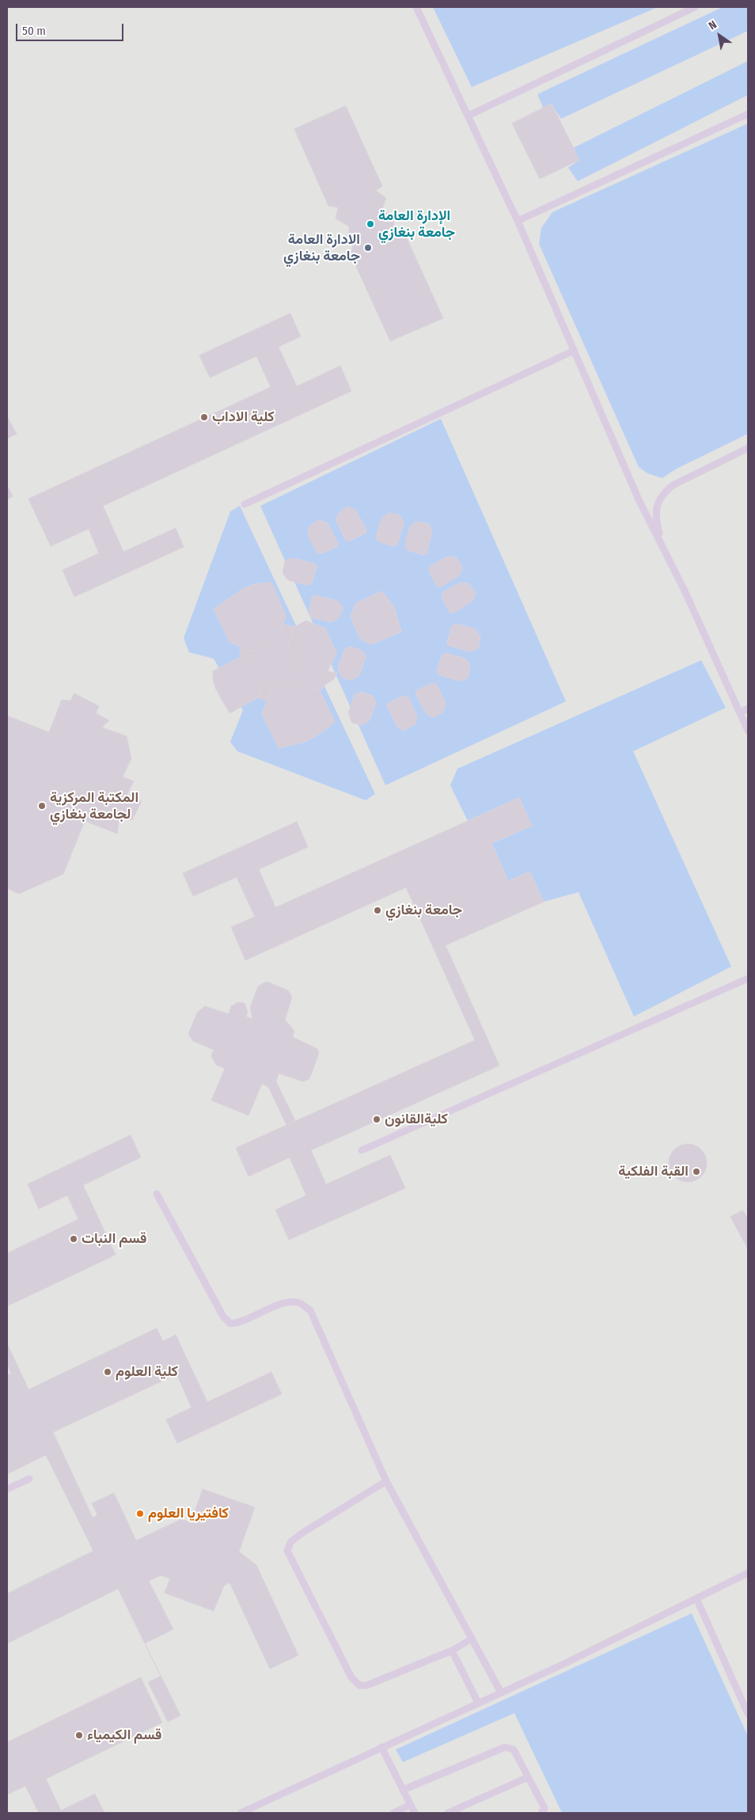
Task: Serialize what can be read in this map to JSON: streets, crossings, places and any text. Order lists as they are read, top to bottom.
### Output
{
  "places": [
    "الإدارة العامة جامعة بنغازي",
    "الادارة العامة جامعة بنغازي",
    "كلية الاداب",
    "المكتبة المركزية لجامعة بنغازي",
    "جامعة بنغازي",
    "كليةالقانون",
    "القبة الفلكية",
    "قسم النبات",
    "كلية العلوم",
    "كافتيريا العلوم",
    "قسم الكيمياء"
  ],
  "scale_bar": "50 m",
  "north": "top left"
}
